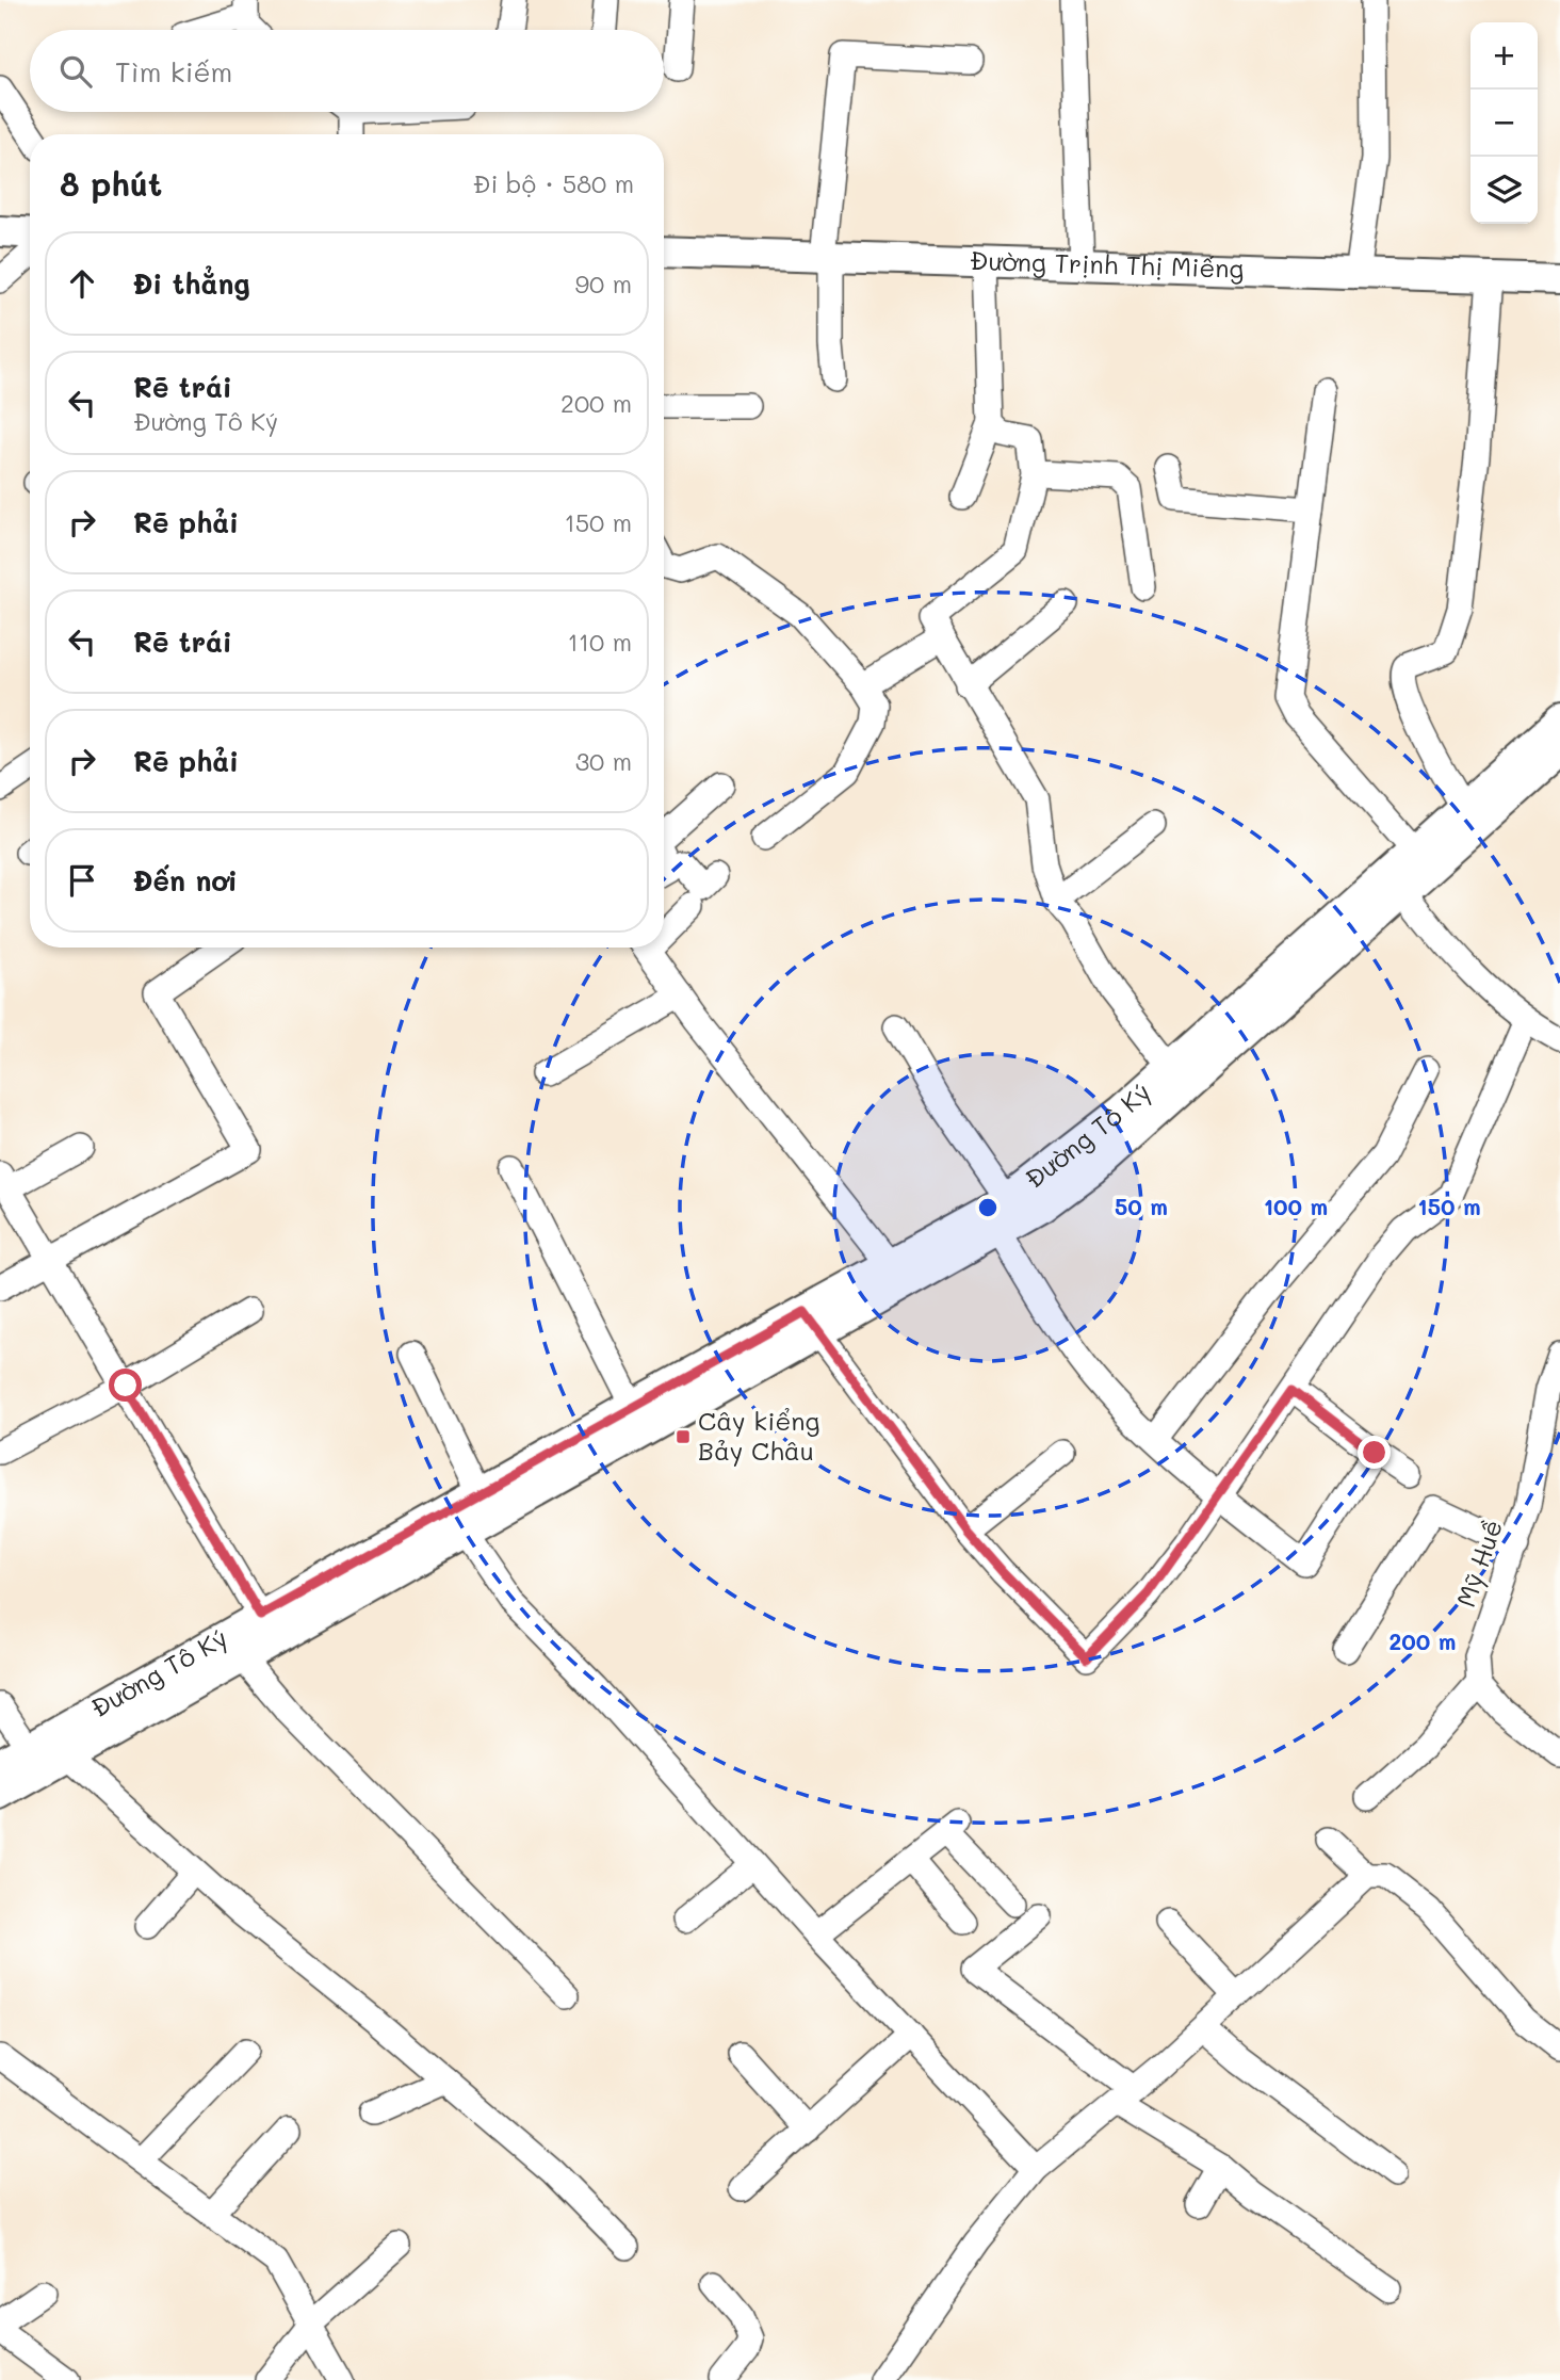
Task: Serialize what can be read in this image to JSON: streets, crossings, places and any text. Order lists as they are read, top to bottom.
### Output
{
  "streets": {
    "main road": ["Đường Trịnh Thị Miếng", "Đường Tô Ký"],
    "street": ["Mỹ Huề"]
  },
  "places": {
    "transit": ["Cây kiểng Bảy Châu"]
  },
  "page": {
    "map_buttons": ["+", "−"],
    "search": "Tìm kiếm",
    "heading": ["8 phút", "Đi bộ · 580 m"],
    "list": [
      ["Đi thẳng", "90 m"],
      ["Rẽ trái", "Đường Tô Ký", "200 m"],
      ["Rẽ phải", "150 m"],
      ["Rẽ trái", "110 m"],
      ["Rẽ phải", "30 m"],
      "Đến nơi"
    ]
  },
  "rings": [
    "50 m",
    "100 m",
    "150 m",
    "200 m"
  ]
}
